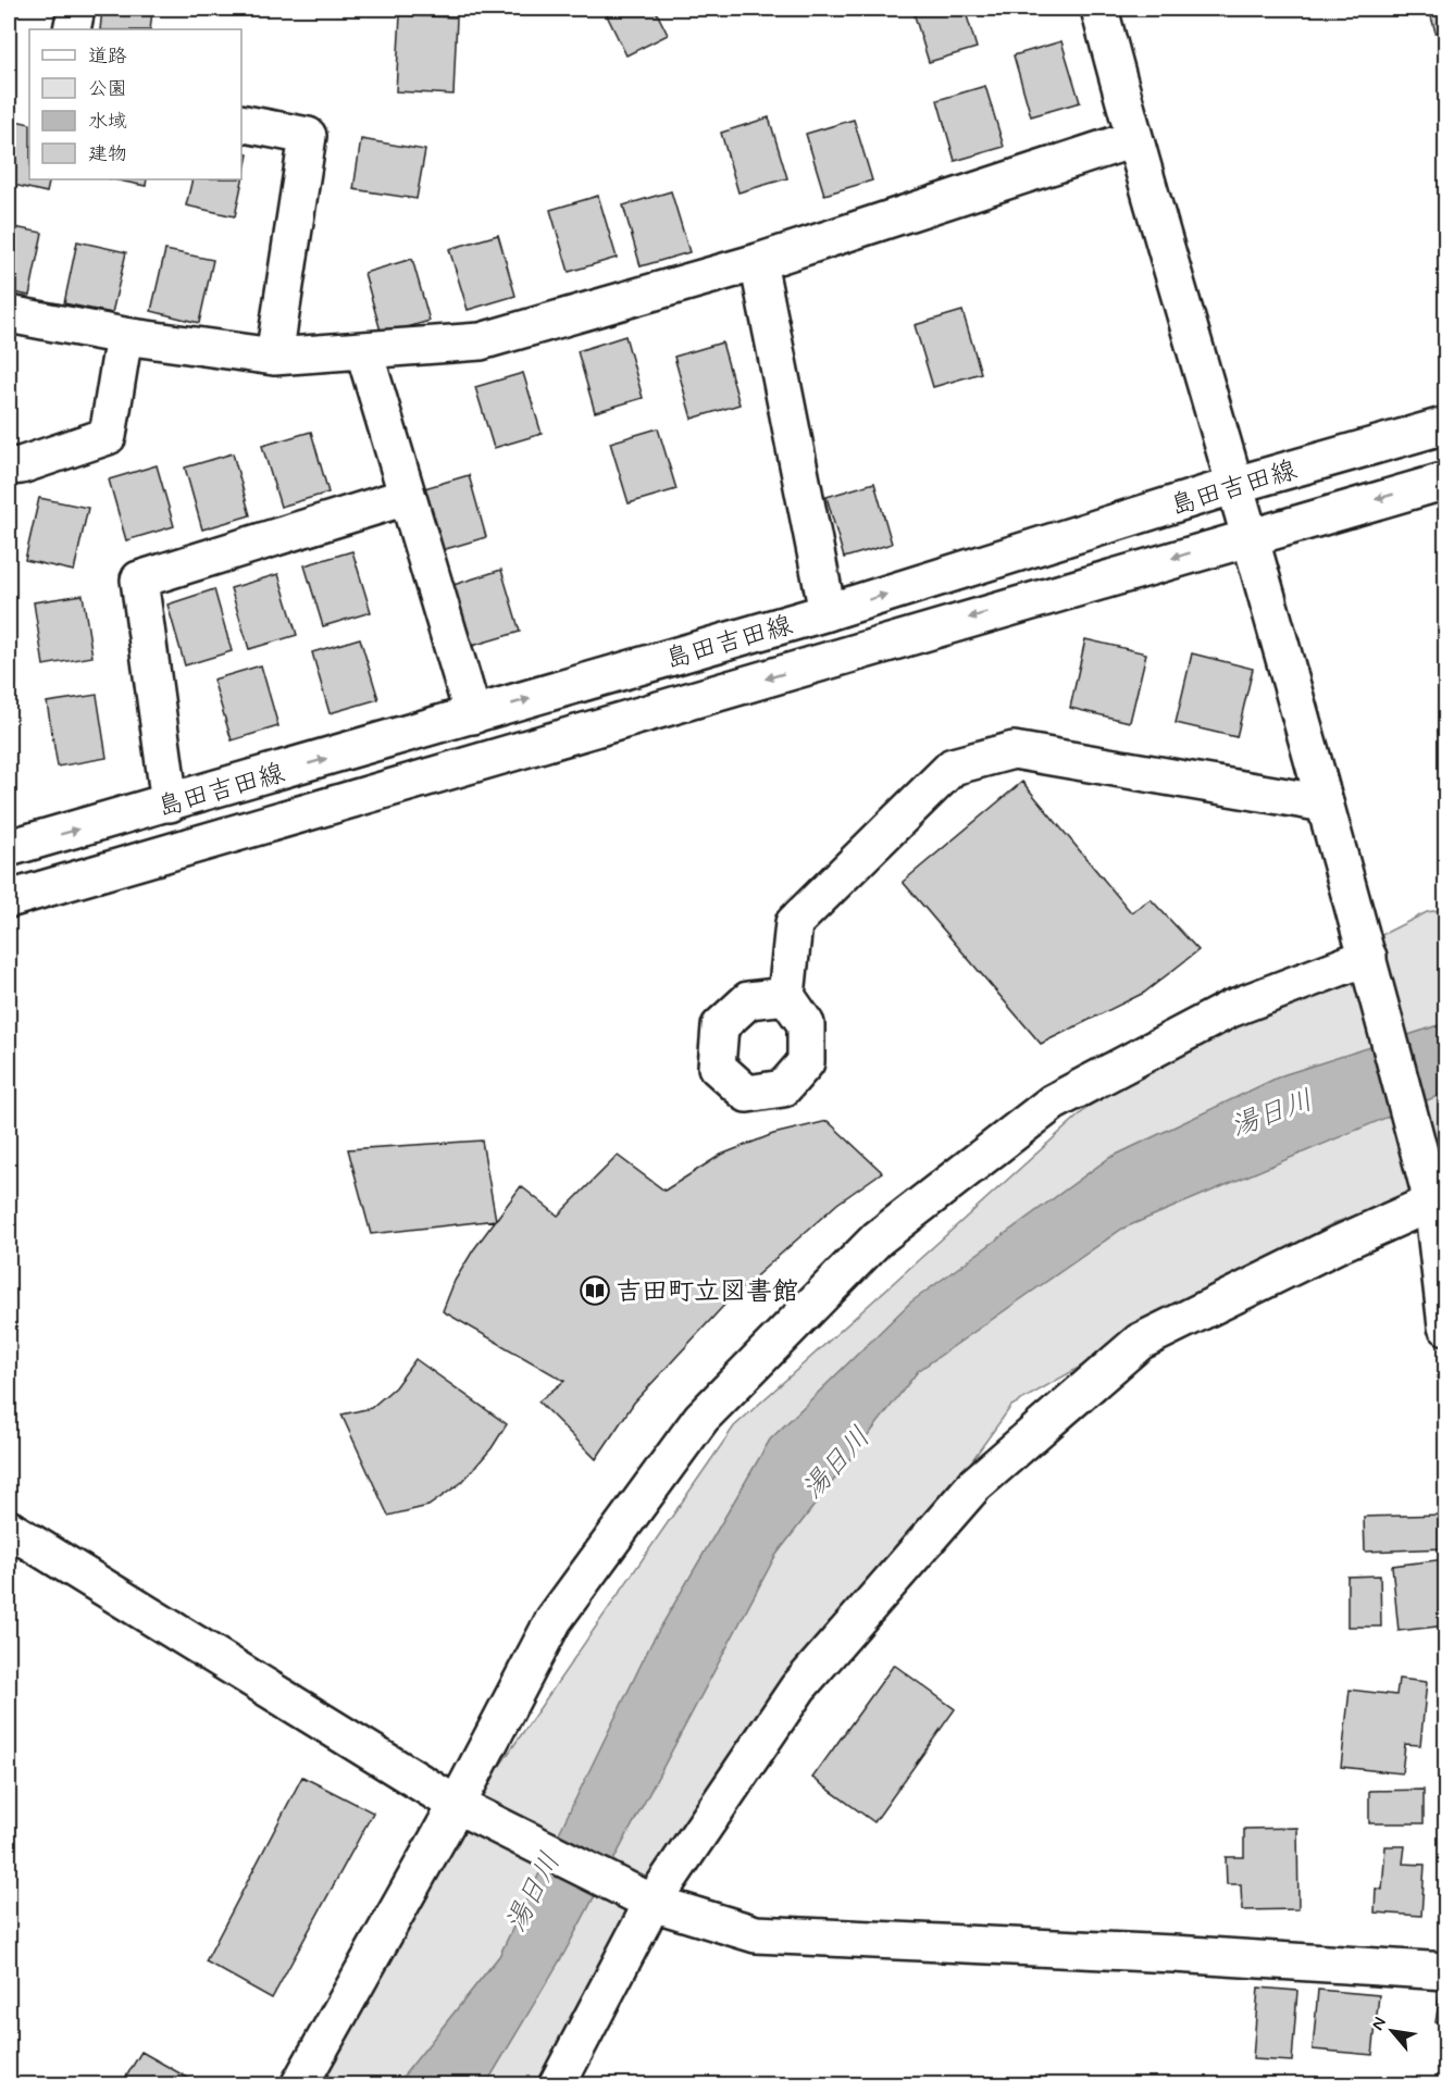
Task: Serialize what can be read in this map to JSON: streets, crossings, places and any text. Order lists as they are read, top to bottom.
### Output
{
  "streets": {
    "street": ["島田吉田線"]
  },
  "water": ["湯日川"],
  "places": {
    "library": ["吉田町立図書館"]
  },
  "legend": [
    "道路",
    "公園",
    "水域",
    "建物"
  ],
  "north": "top left"
}
